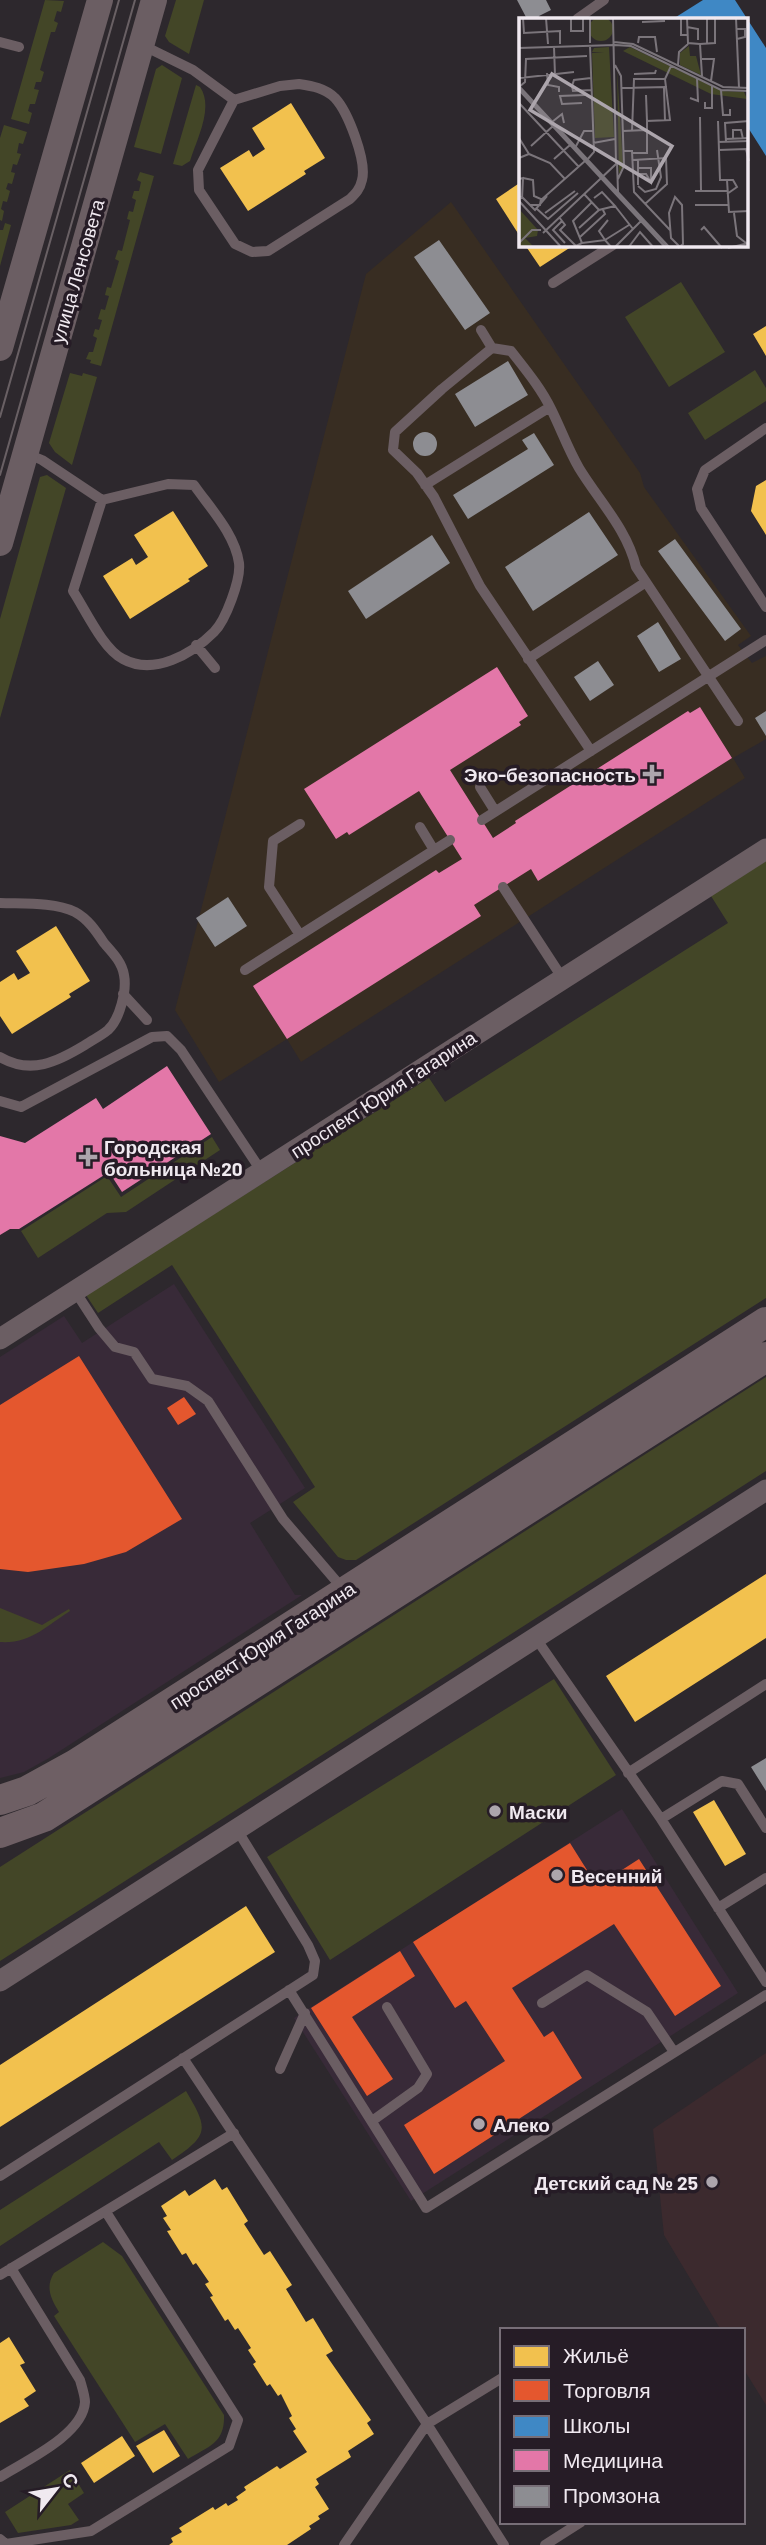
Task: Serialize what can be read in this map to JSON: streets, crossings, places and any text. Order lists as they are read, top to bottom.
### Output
{
  "streets": {
    "main road": ["проспект Юрия Гагарина"],
    "street": ["улица Ленсовета"]
  },
  "places": {
    "health": ["Эко-безопасность", "Городская больница №20"],
    "other": [
      "Маски",
      "Весенний",
      "Алеко",
      "Детский сад № 25"
    ]
  },
  "legend": [
    "Жильё",
    "Торговля",
    "Школы",
    "Медицина",
    "Промзона"
  ],
  "north": "top right"
}
